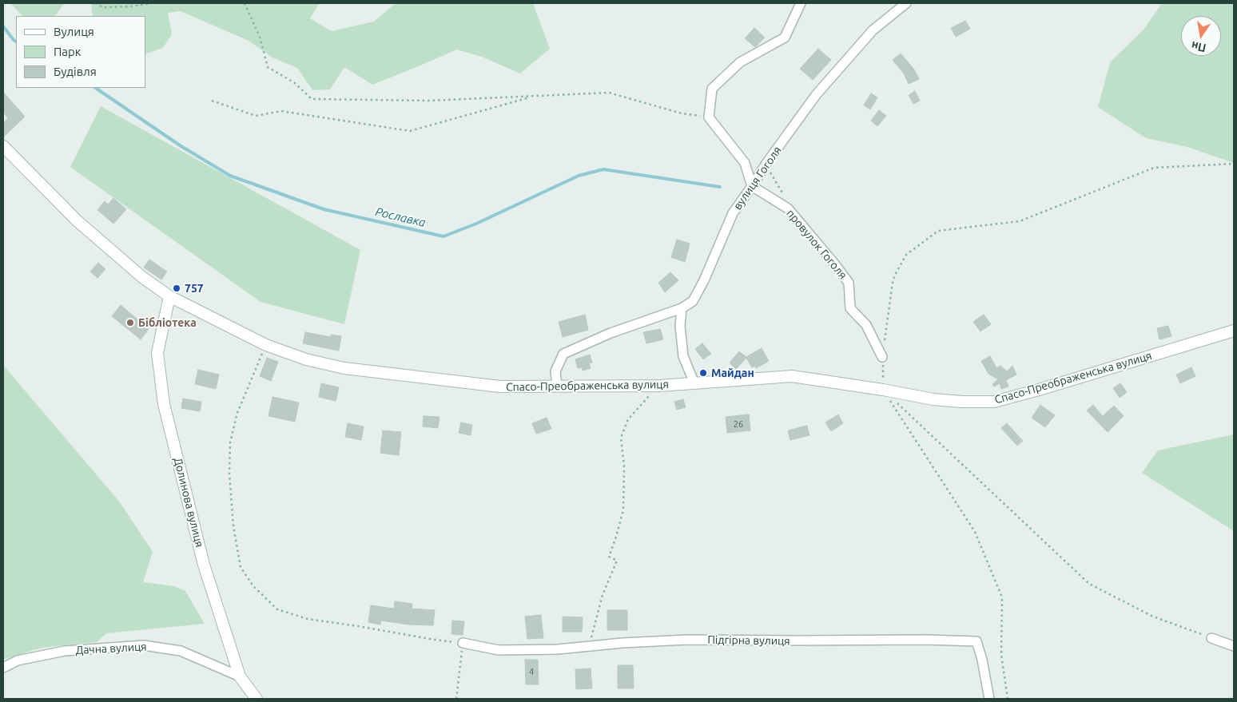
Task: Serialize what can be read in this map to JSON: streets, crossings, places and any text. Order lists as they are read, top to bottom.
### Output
{
  "streets": {
    "street": [
      "вулиця Гоголя",
      "провулок Гоголя",
      "Спасо-Преображенська вулиця",
      "Долинова вулиця",
      "Підгірна вулиця",
      "Дачна вулиця"
    ]
  },
  "crossings": [
    ["вулиця Гоголя", "провулок Гоголя"],
    ["Спасо-Преображенська вулиця", "Долинова вулиця"],
    ["Долинова вулиця", "Дачна вулиця"]
  ],
  "water": ["Рославка"],
  "places": ["757", "Бібліотека", "Майдан"],
  "house_numbers": ["26", "4"],
  "legend": ["Вулиця", "Парк", "Будівля"],
  "north": "bottom"
}
